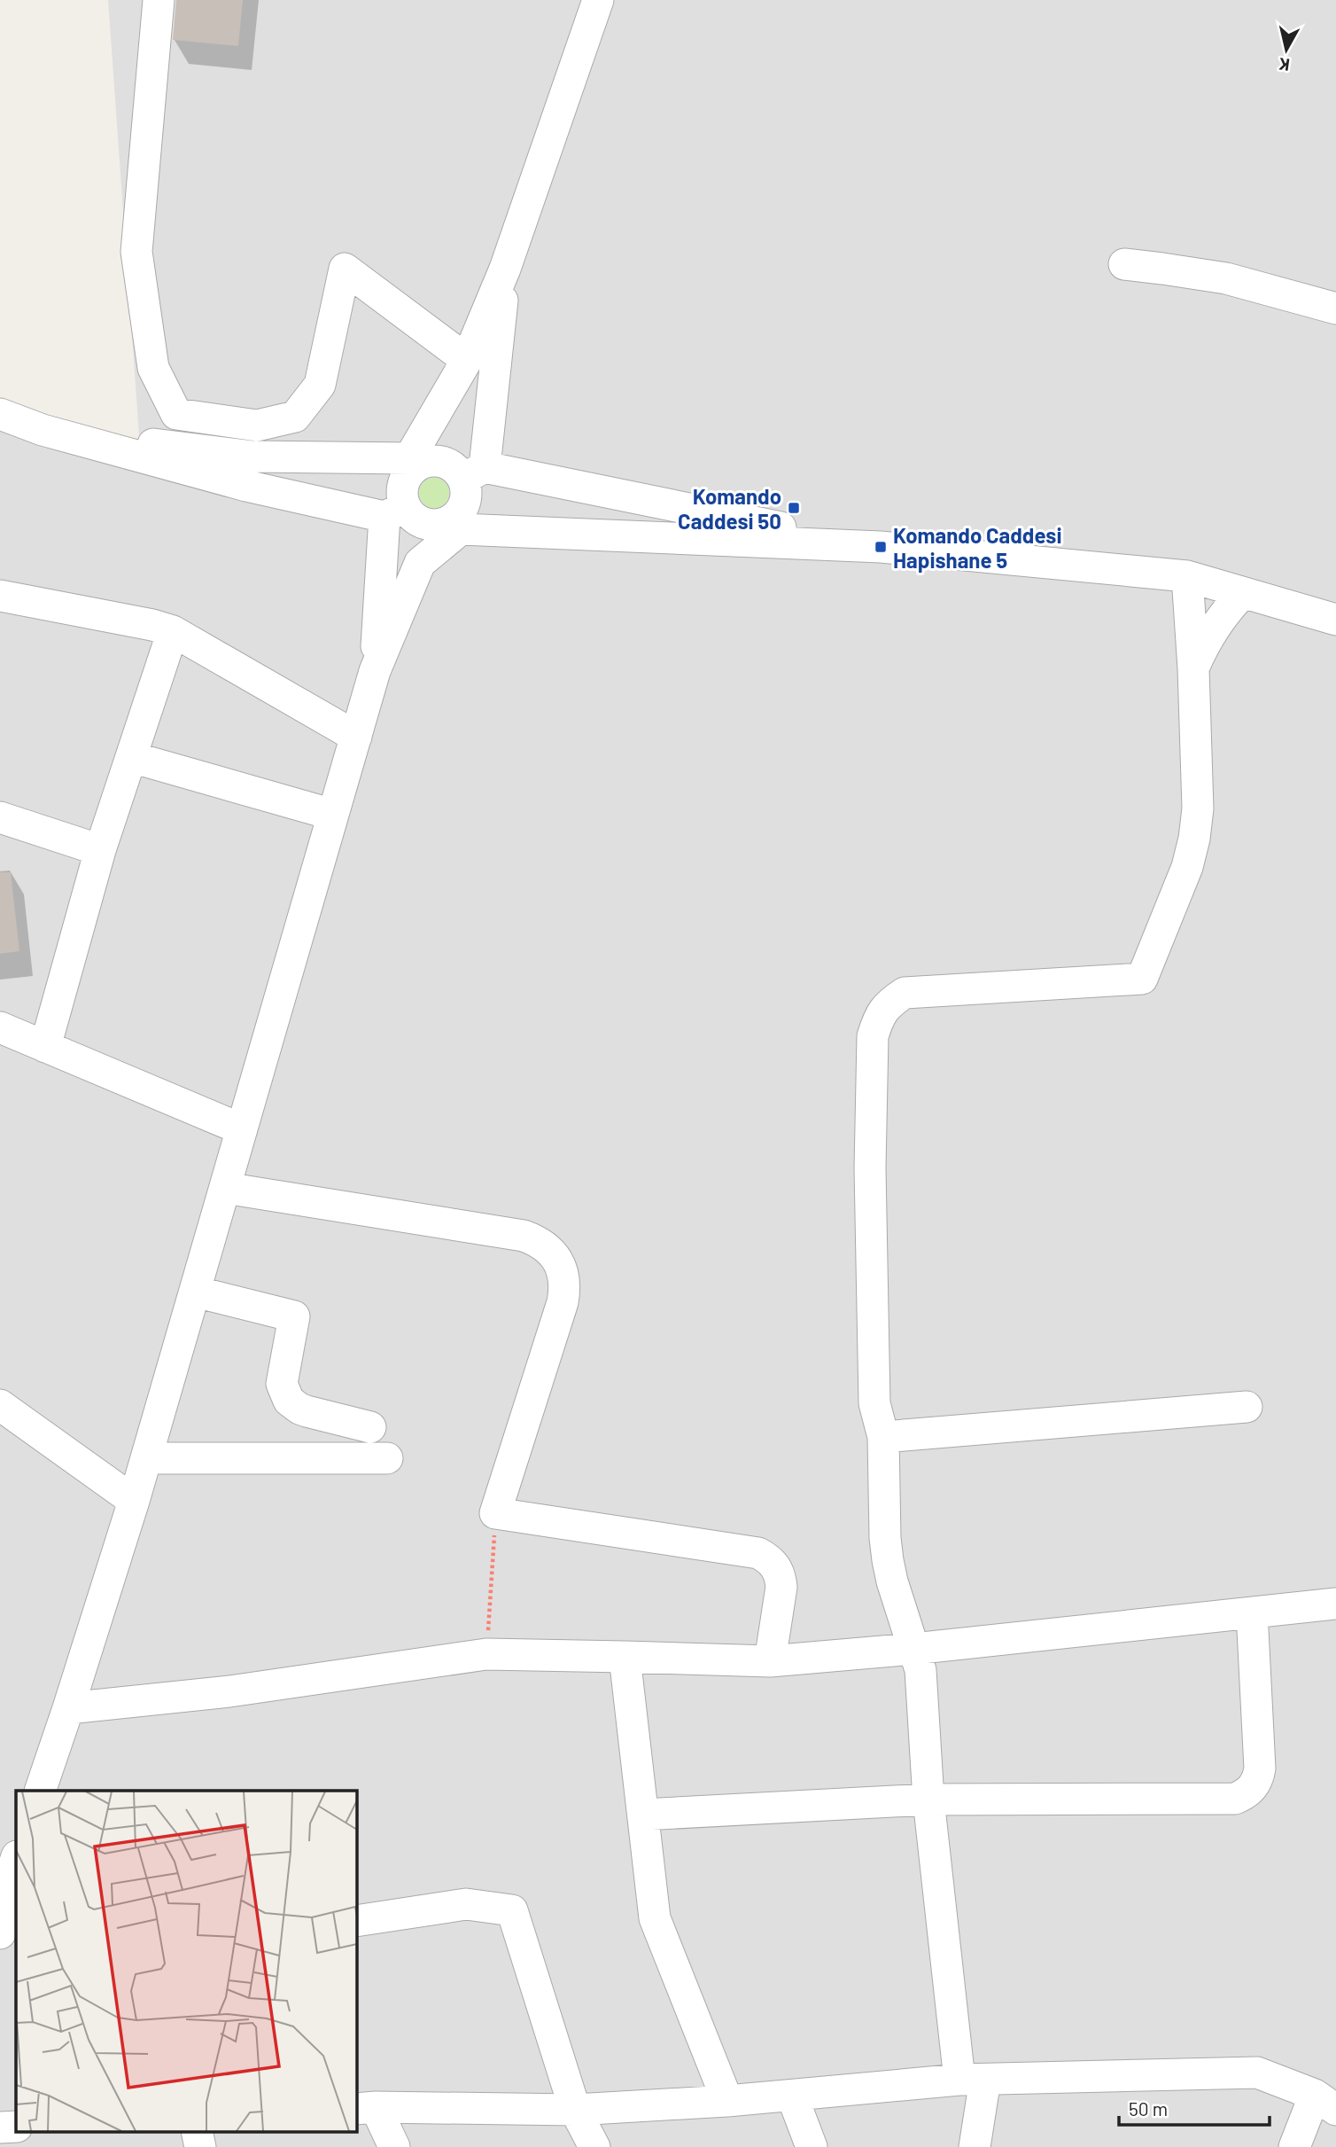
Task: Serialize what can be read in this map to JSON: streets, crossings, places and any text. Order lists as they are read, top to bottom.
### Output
{
  "places": {
    "transit": ["Komando Caddesi 50", "Komando Caddesi Hapishane 5"]
  },
  "scale_bar": "50 m",
  "north": "bottom"
}
